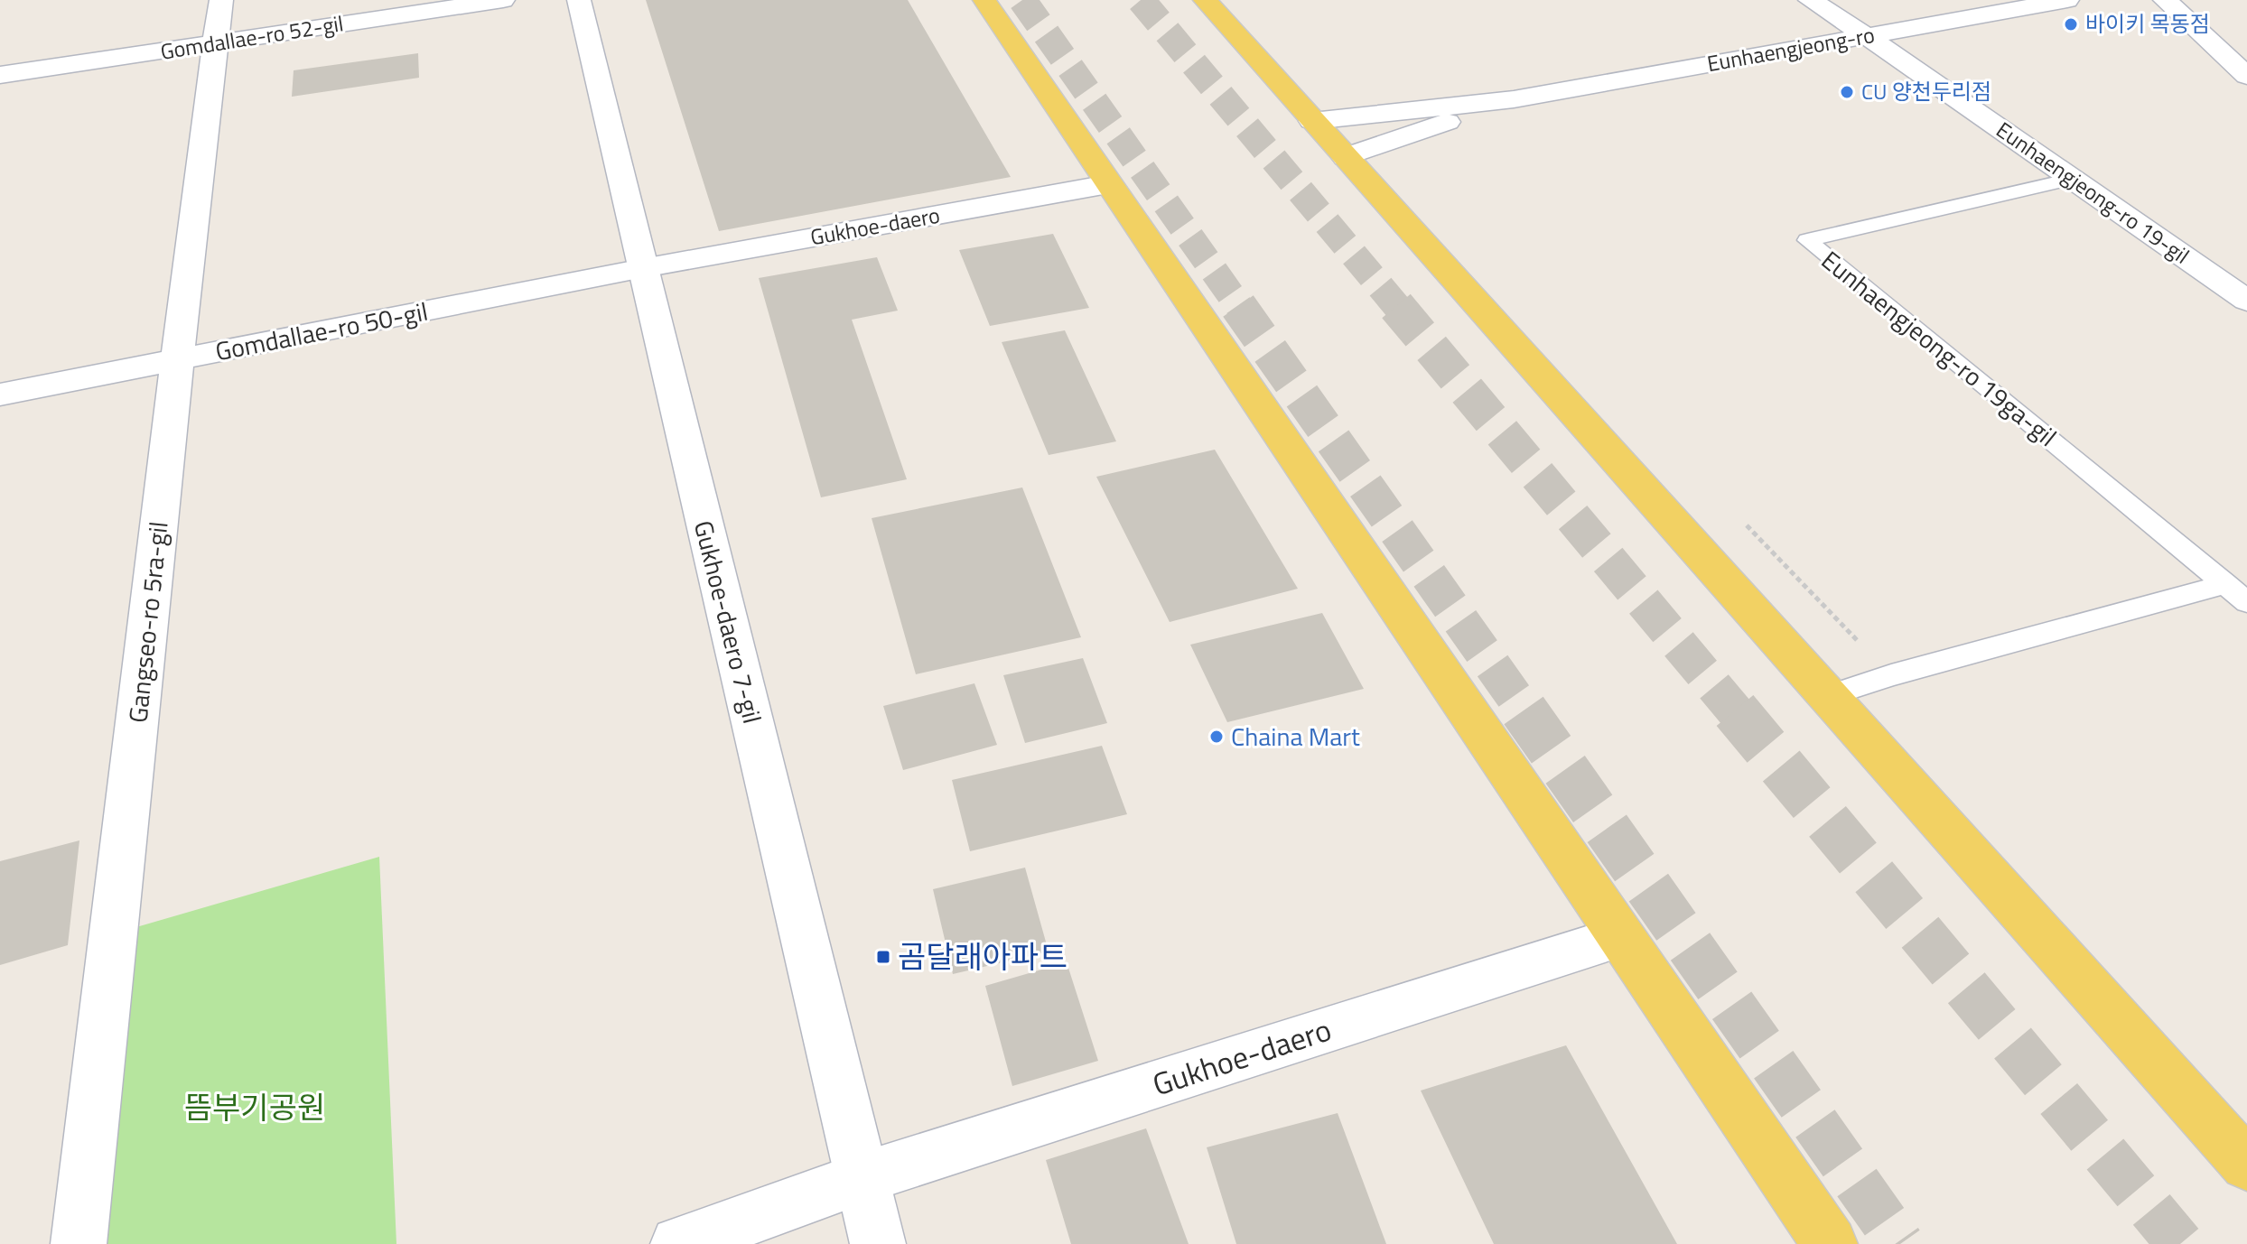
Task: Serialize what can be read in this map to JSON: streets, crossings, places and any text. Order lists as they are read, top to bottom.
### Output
{
  "streets": {
    "street": [
      "Gomdallae-ro 52-gil",
      "Eunhaengjeong-ro",
      "Eunhaengjeong-ro 19-gil",
      "Gukhoe-daero",
      "Gomdallae-ro 50-gil",
      "Gangseo-ro 5ra-gil",
      "Gukhoe-daero 7-gil"
    ],
    "lane": ["Eunhaengjeong-ro 19ga-gil"]
  },
  "crossings": [
    ["Gomdallae-ro 52-gil", "Gangseo-ro 5ra-gil"],
    ["Eunhaengjeong-ro", "Eunhaengjeong-ro 19-gil"],
    ["Eunhaengjeong-ro 19-gil", "Eunhaengjeong-ro 19ga-gil"],
    ["Gukhoe-daero", "Gomdallae-ro 50-gil"],
    ["Gukhoe-daero", "Gukhoe-daero 7-gil"],
    ["Gomdallae-ro 50-gil", "Gangseo-ro 5ra-gil"],
    ["Gomdallae-ro 50-gil", "Gukhoe-daero 7-gil"]
  ],
  "parks": ["뜸부기공원"],
  "places": {
    "other": ["바이키 목동점", "CU 양천두리점", "Chaina Mart"],
    "transit": ["곰달래아파트"]
  }
}
